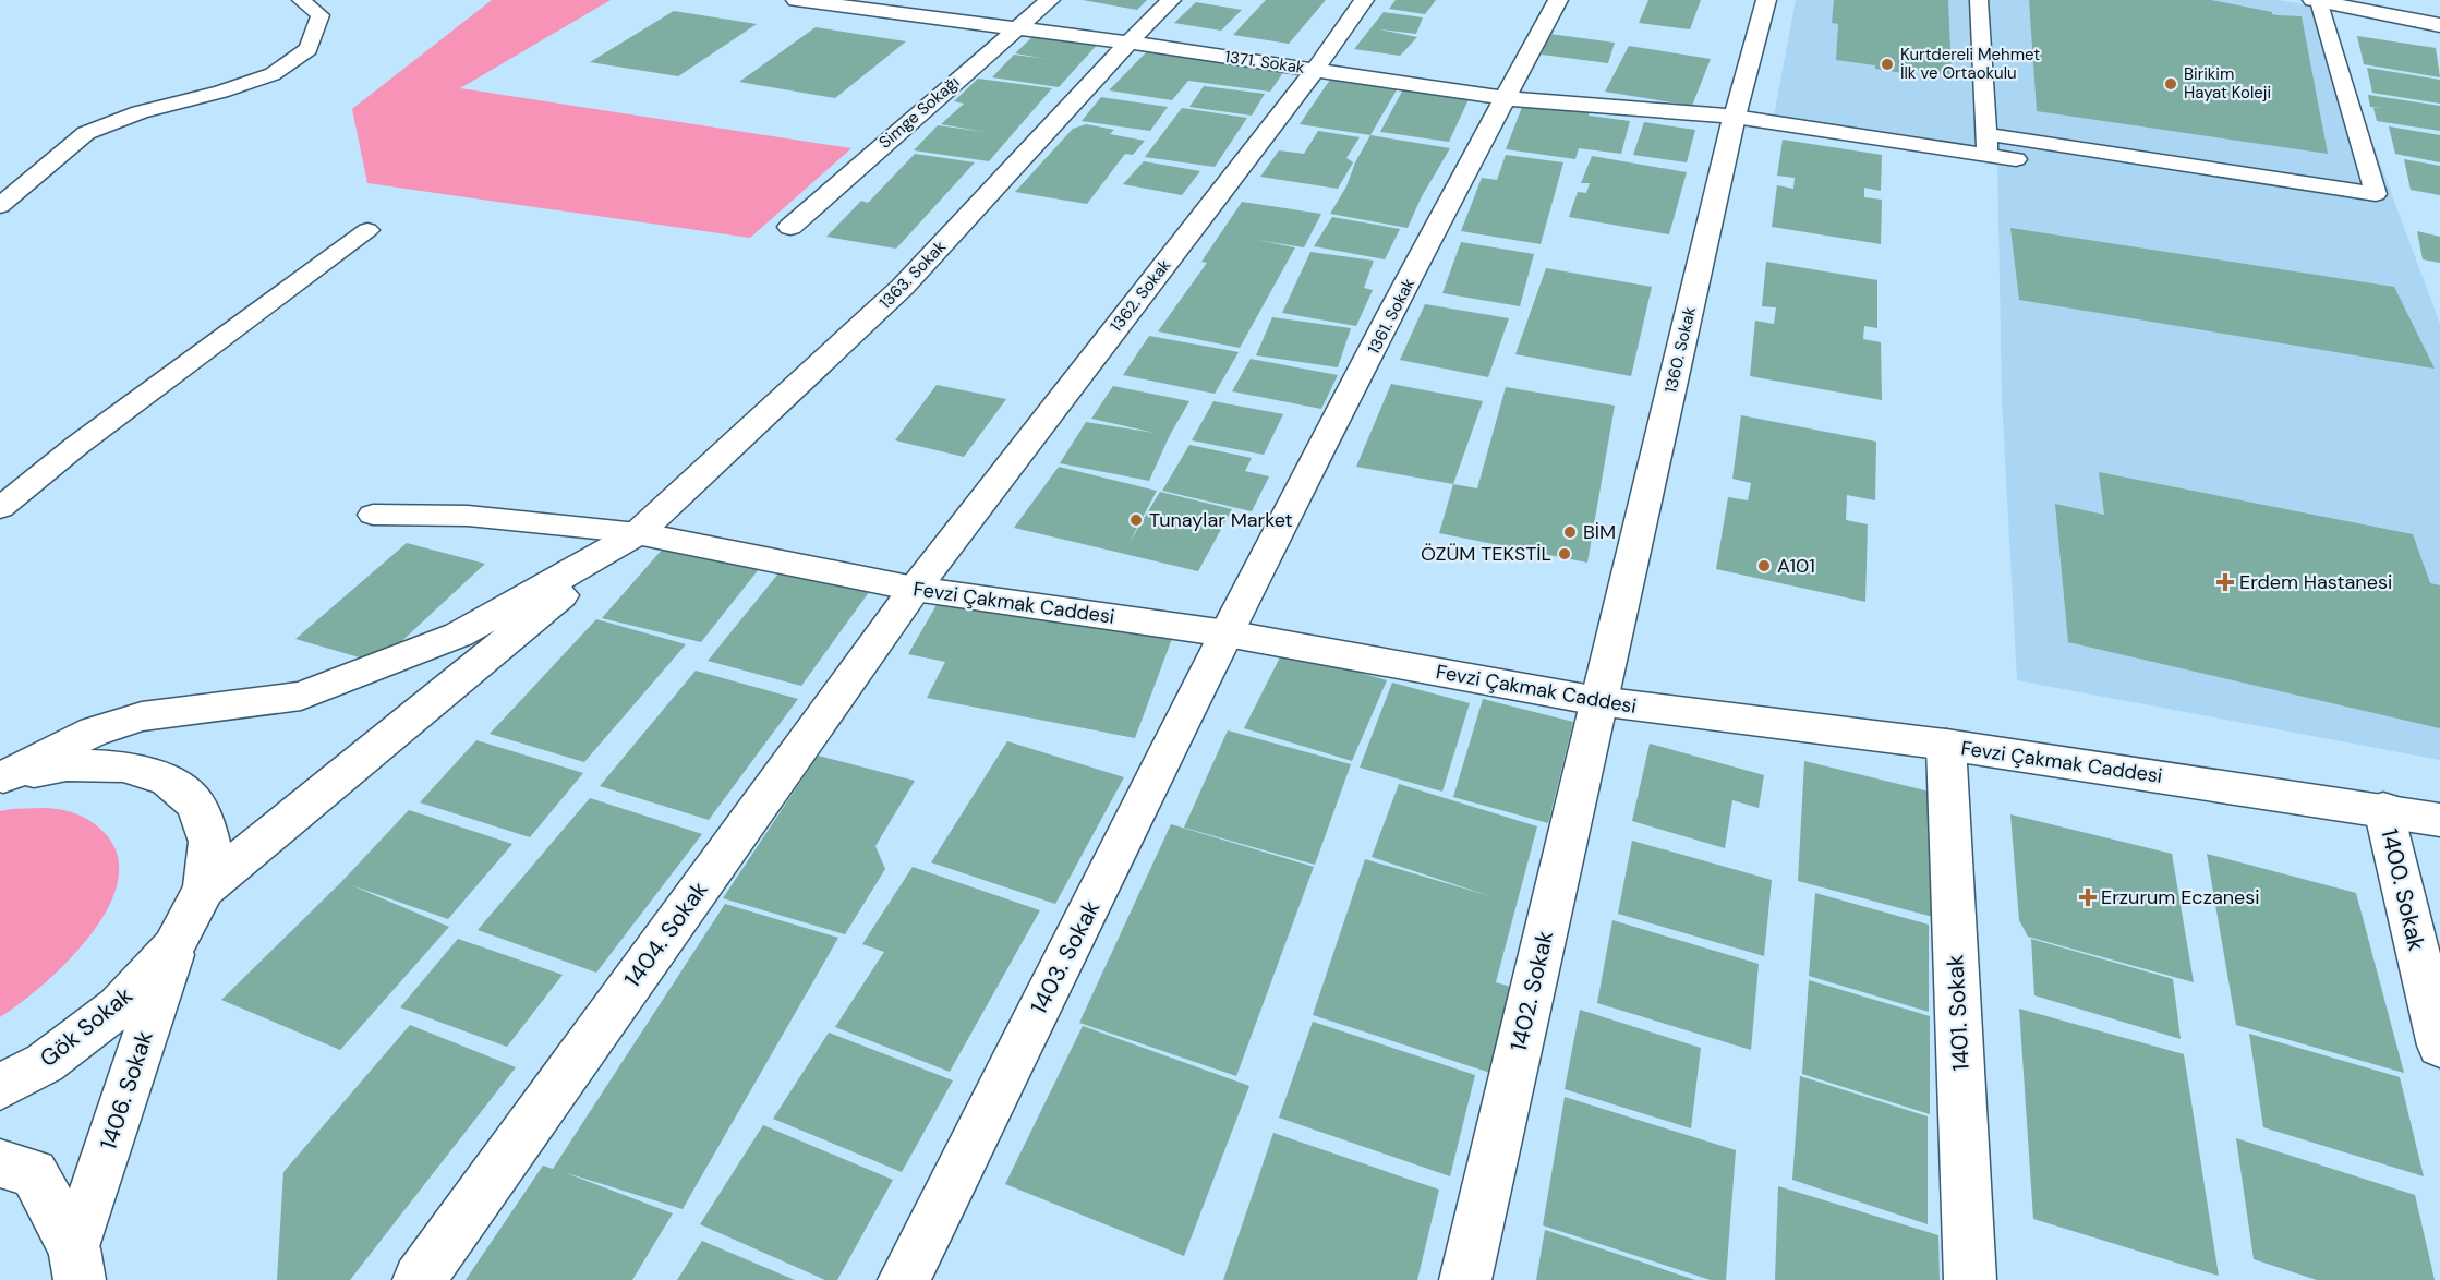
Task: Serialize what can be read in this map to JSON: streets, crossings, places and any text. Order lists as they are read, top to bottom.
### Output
{
  "streets": {
    "street": [
      "1371. Sokak",
      "Simge Sokağı",
      "1363. Sokak",
      "1362. Sokak",
      "1361. Sokak",
      "1360. Sokak",
      "Fevzi Çakmak Caddesi",
      "1400. Sokak",
      "1404. Sokak",
      "1403. Sokak",
      "1402. Sokak",
      "1401. Sokak",
      "Gök Sokak",
      "1406. Sokak"
    ]
  },
  "crossings": [
    ["1371. Sokak", "Simge Sokağı"],
    ["1371. Sokak", "1363. Sokak"],
    ["1371. Sokak", "1362. Sokak"],
    ["1371. Sokak", "1361. Sokak"],
    ["1371. Sokak", "1360. Sokak"],
    ["1363. Sokak", "Fevzi Çakmak Caddesi"],
    ["1362. Sokak", "Fevzi Çakmak Caddesi"],
    ["1362. Sokak", "1404. Sokak"],
    ["1361. Sokak", "Fevzi Çakmak Caddesi"],
    ["1361. Sokak", "1403. Sokak"],
    ["1360. Sokak", "Fevzi Çakmak Caddesi"],
    ["1360. Sokak", "1402. Sokak"],
    ["Fevzi Çakmak Caddesi", "1400. Sokak"],
    ["Fevzi Çakmak Caddesi", "1404. Sokak"],
    ["Fevzi Çakmak Caddesi", "1403. Sokak"],
    ["Fevzi Çakmak Caddesi", "1402. Sokak"],
    ["Fevzi Çakmak Caddesi", "1401. Sokak"],
    ["Gök Sokak", "1406. Sokak"]
  ],
  "places": {
    "other": [
      "Kurtdereli Mehmet İlk ve Ortaokulu",
      "Birikim Hayat Koleji",
      "Tunaylar Market",
      "BİM",
      "ÖZÜM TEKSTİL",
      "A101"
    ],
    "health": ["Erdem Hastanesi", "Erzurum Eczanesi"]
  }
}
